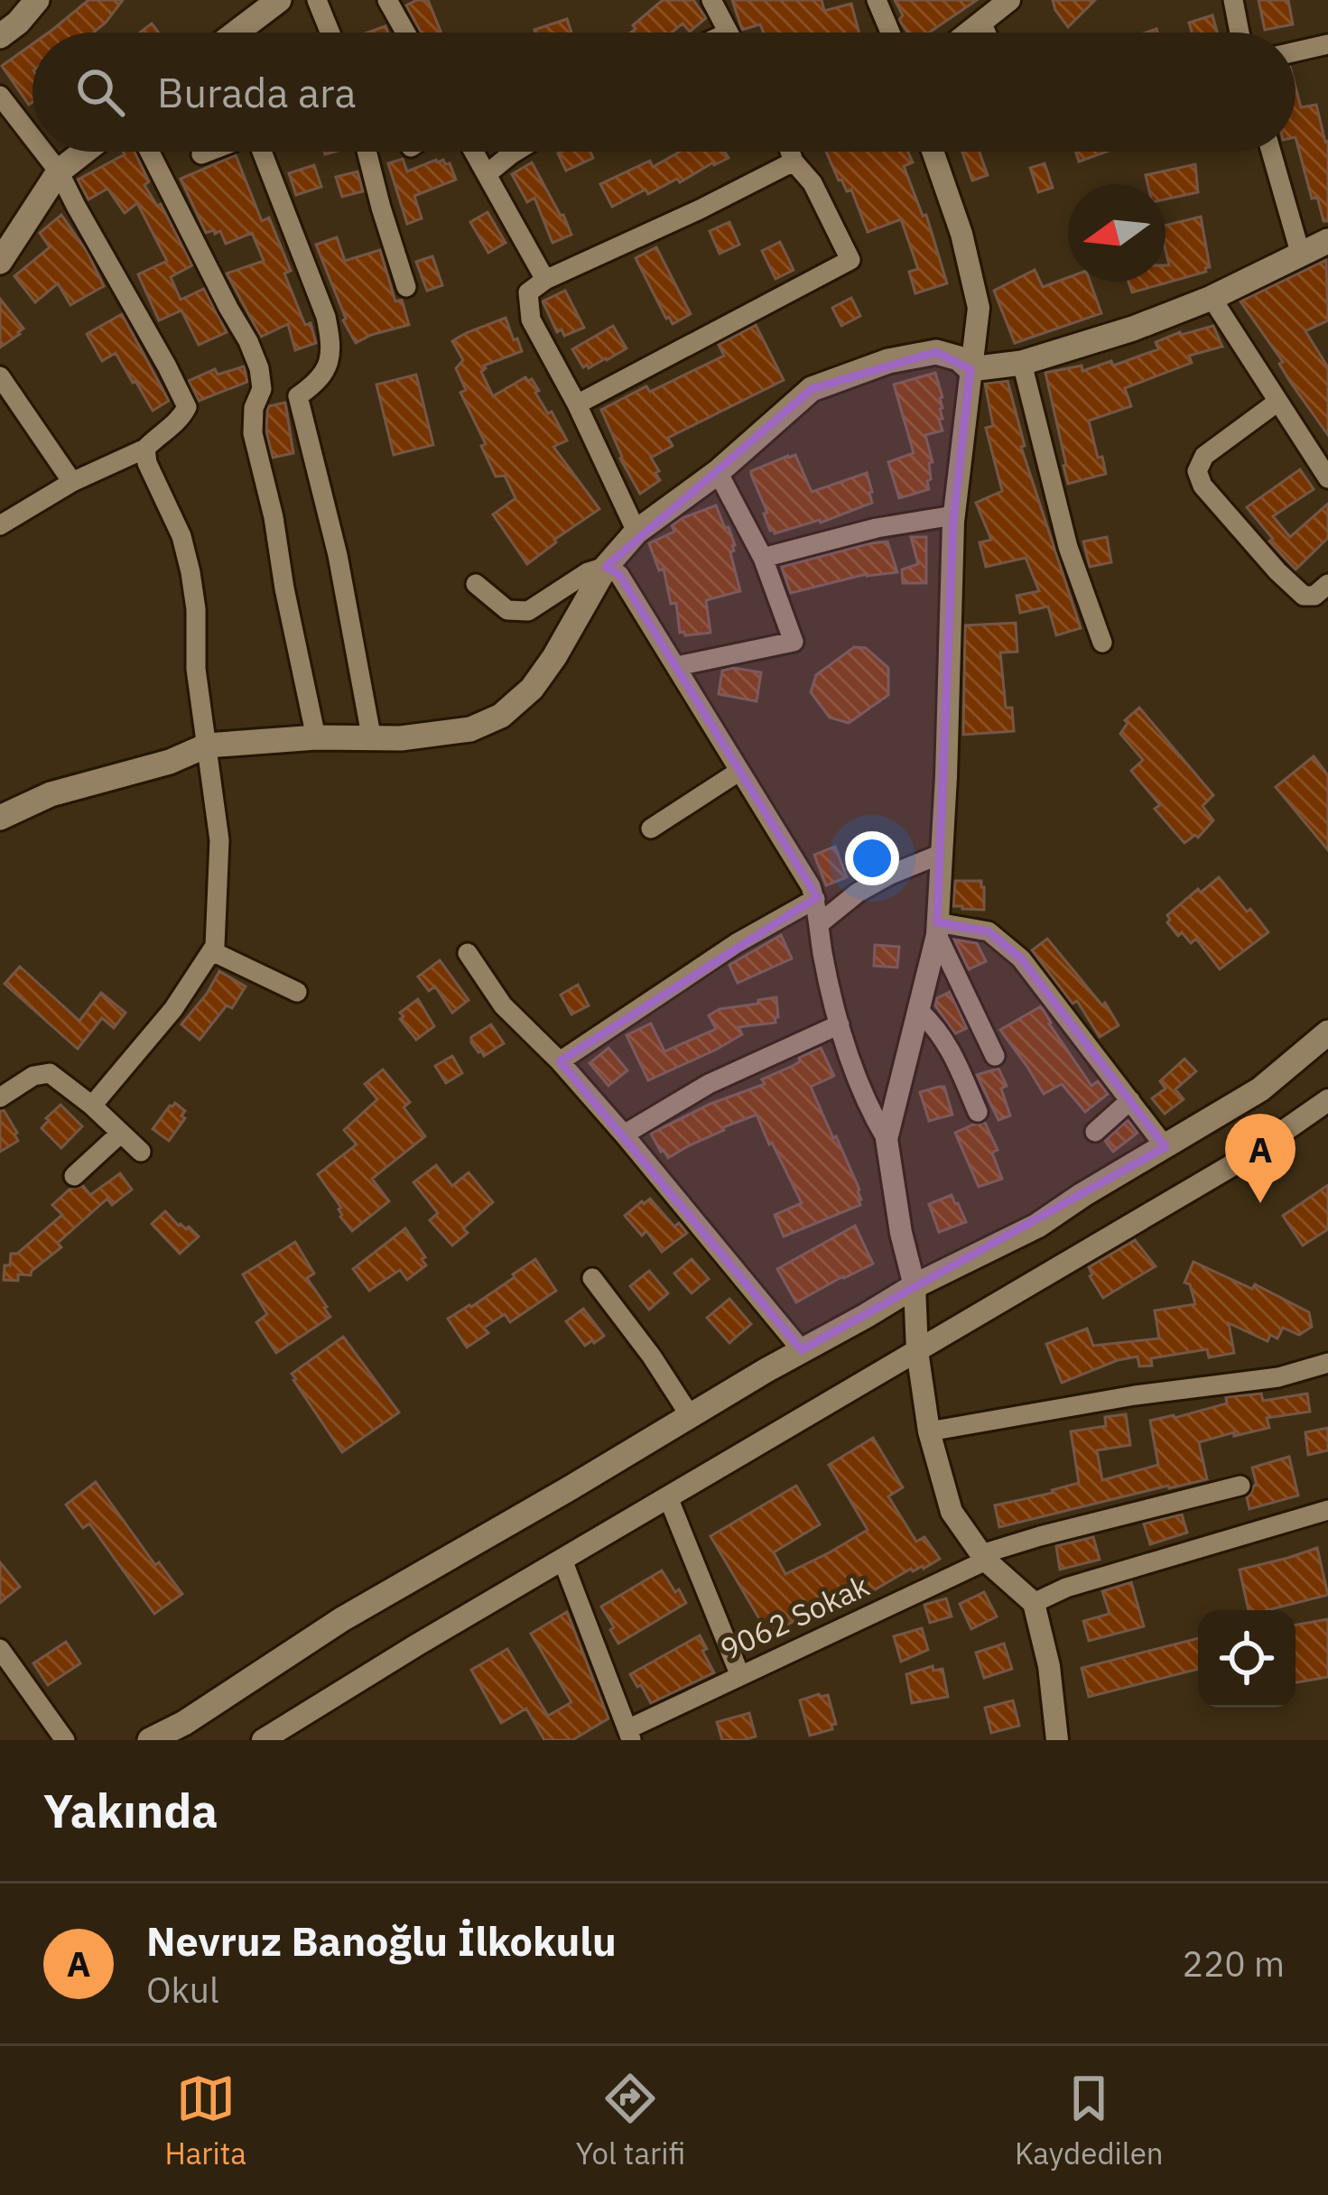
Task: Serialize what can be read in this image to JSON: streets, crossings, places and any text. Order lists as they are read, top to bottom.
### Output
{
  "streets": {
    "street": ["9062 Sokak"]
  },
  "north": "left",
  "page": {
    "search": "Burada ara",
    "pins": "A",
    "heading": "Yakında",
    "list": [
      {
        "mark": "A",
        "name": "Nevruz Banoğlu İlkokulu",
        "note": "Okul",
        "value": "220 m"
      }
    ],
    "nav": ["Harita", "Yol tarifi", "Kaydedilen"]
  }
}
